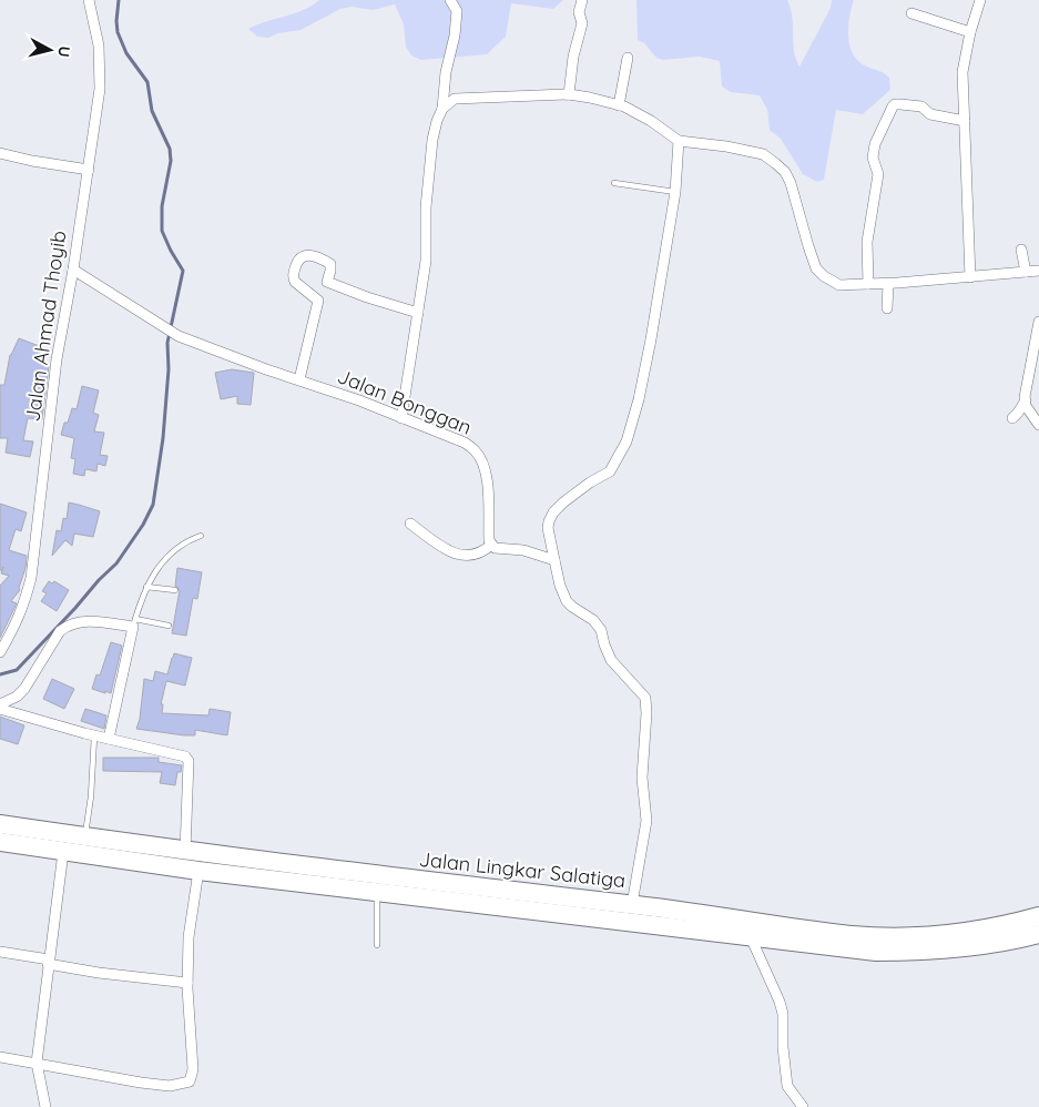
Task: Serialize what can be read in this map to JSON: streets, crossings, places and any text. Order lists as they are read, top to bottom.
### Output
{
  "streets": {
    "highway": ["Jalan Lingkar Salatiga"],
    "street": ["Jalan Ahmad Thoyib", "Jalan Bonggan"]
  },
  "crossings": [
    ["Jalan Ahmad Thoyib", "Jalan Bonggan"]
  ],
  "north": "right"
}
